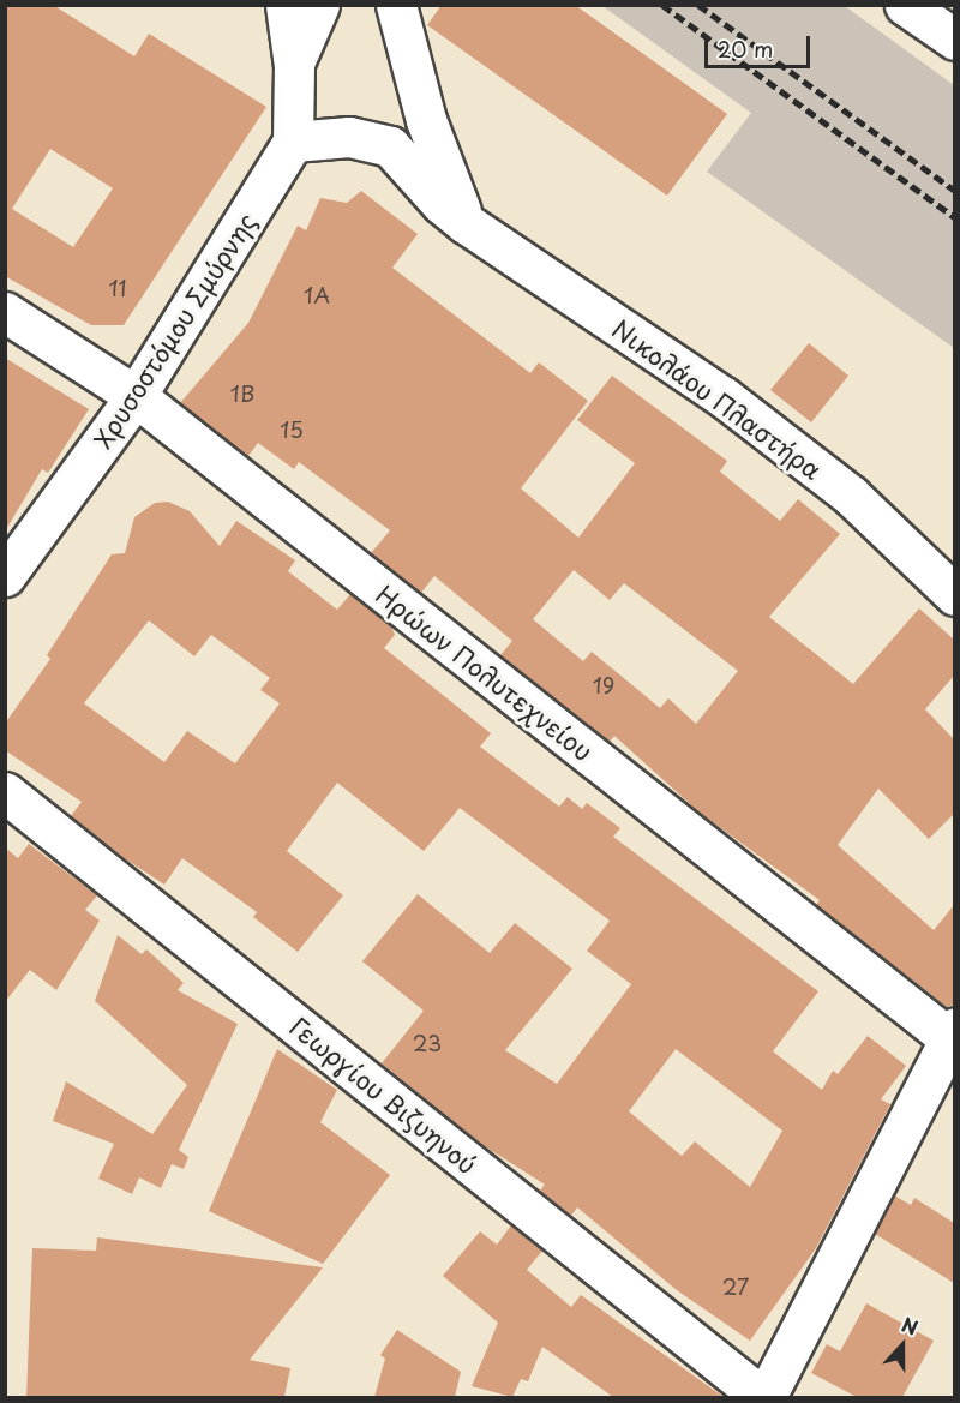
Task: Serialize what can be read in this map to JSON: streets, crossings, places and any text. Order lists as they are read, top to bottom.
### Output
{
  "streets": {
    "street": [
      "Χρυσοστόμου Σμύρνης",
      "Νικολάου Πλαστήρα",
      "Ηρώων Πολυτεχνείου",
      "Γεωργίου Βιζυηνού"
    ]
  },
  "crossings": [
    ["Χρυσοστόμου Σμύρνης", "Νικολάου Πλαστήρα"],
    ["Χρυσοστόμου Σμύρνης", "Ηρώων Πολυτεχνείου"]
  ],
  "house_numbers": [
    "11",
    "1Α",
    "1Β",
    "15",
    "19",
    "23",
    "27"
  ],
  "scale_bar": "20 m",
  "north": "top"
}
